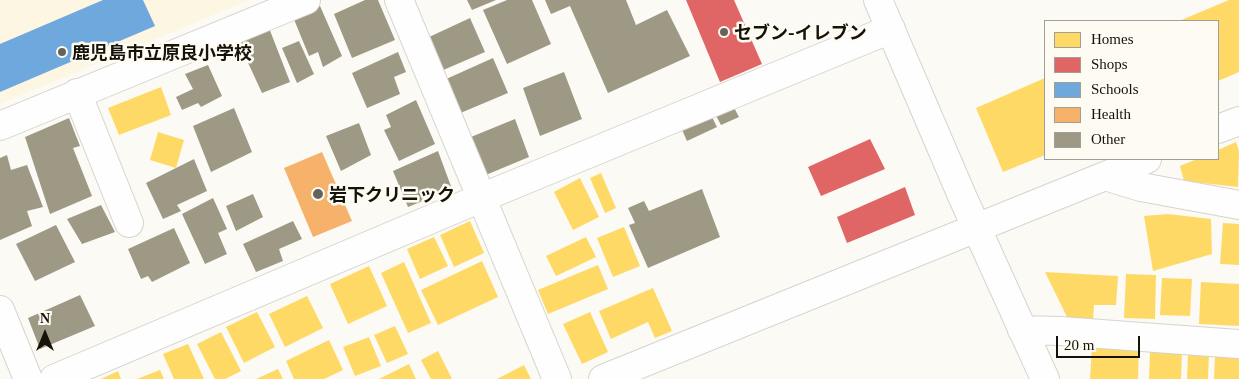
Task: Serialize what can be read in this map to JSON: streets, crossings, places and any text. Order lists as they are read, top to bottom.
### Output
{
  "places": ["セブン-イレブン", "鹿児島市立原良小学校", "岩下クリニック"],
  "legend": [
    "Homes",
    "Shops",
    "Schools",
    "Health",
    "Other"
  ],
  "scale_bar": "20 m",
  "north": "top"
}
